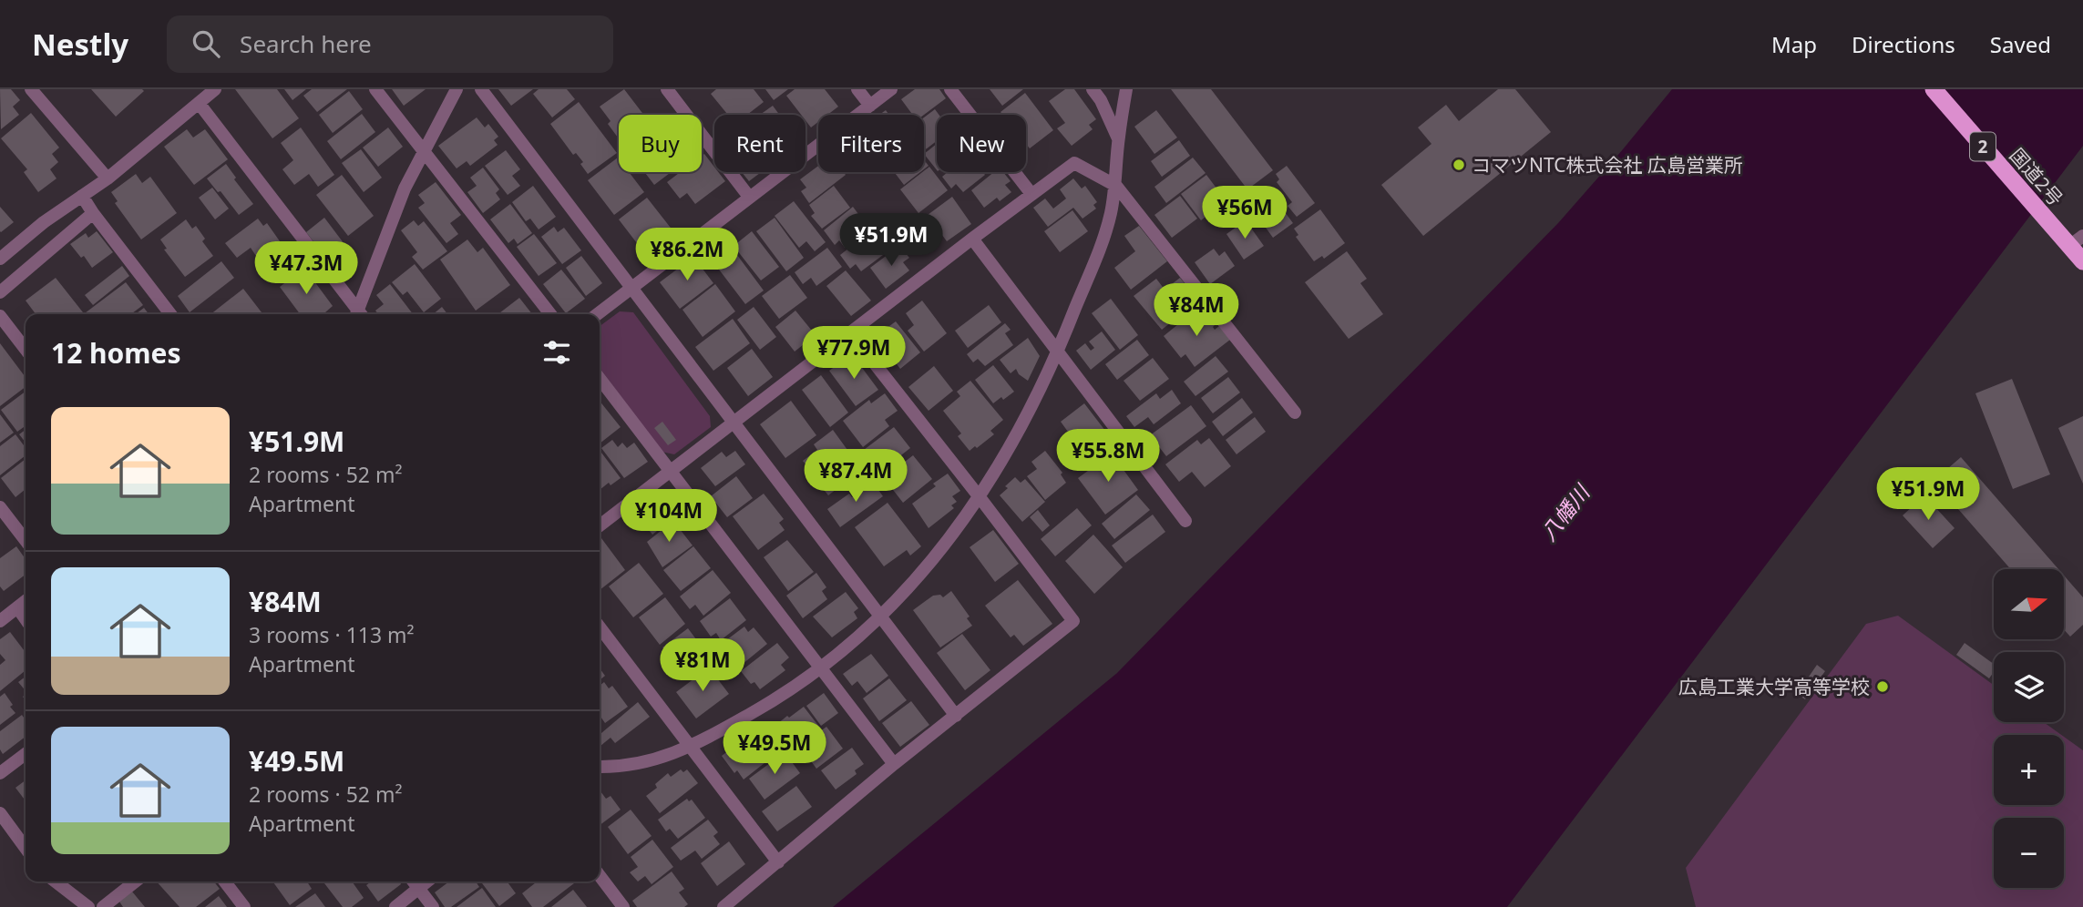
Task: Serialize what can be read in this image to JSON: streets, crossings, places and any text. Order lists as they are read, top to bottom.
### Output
{
  "streets": {
    "highway": ["2", "国道2号"]
  },
  "water": ["八幡川"],
  "places": ["コマツNTC株式会社 広島営業所", "広島工業大学高等学校"],
  "north": "right",
  "page": {
    "header": "Nestly",
    "search": "Search here",
    "nav": ["Map", "Directions", "Saved"],
    "chip": [
      "Buy",
      "Rent",
      "Filters",
      "New"
    ],
    "price": [
      "¥56M",
      "¥51.9M",
      "¥86.2M",
      "¥47.3M",
      "¥84M",
      "¥77.9M",
      "¥55.8M",
      "¥87.4M",
      "¥51.9M",
      "¥104M",
      "¥81M",
      "¥49.5M"
    ],
    "heading": "12 homes",
    "list": [
      {
        "name": "¥51.9M",
        "note": "2 rooms · 52 m² · Apartment"
      },
      {
        "name": "¥84M",
        "note": "3 rooms · 113 m² · Apartment"
      },
      {
        "name": "¥49.5M",
        "note": "2 rooms · 52 m² · Apartment"
      }
    ],
    "map_buttons": ["+", "−"]
  }
}
